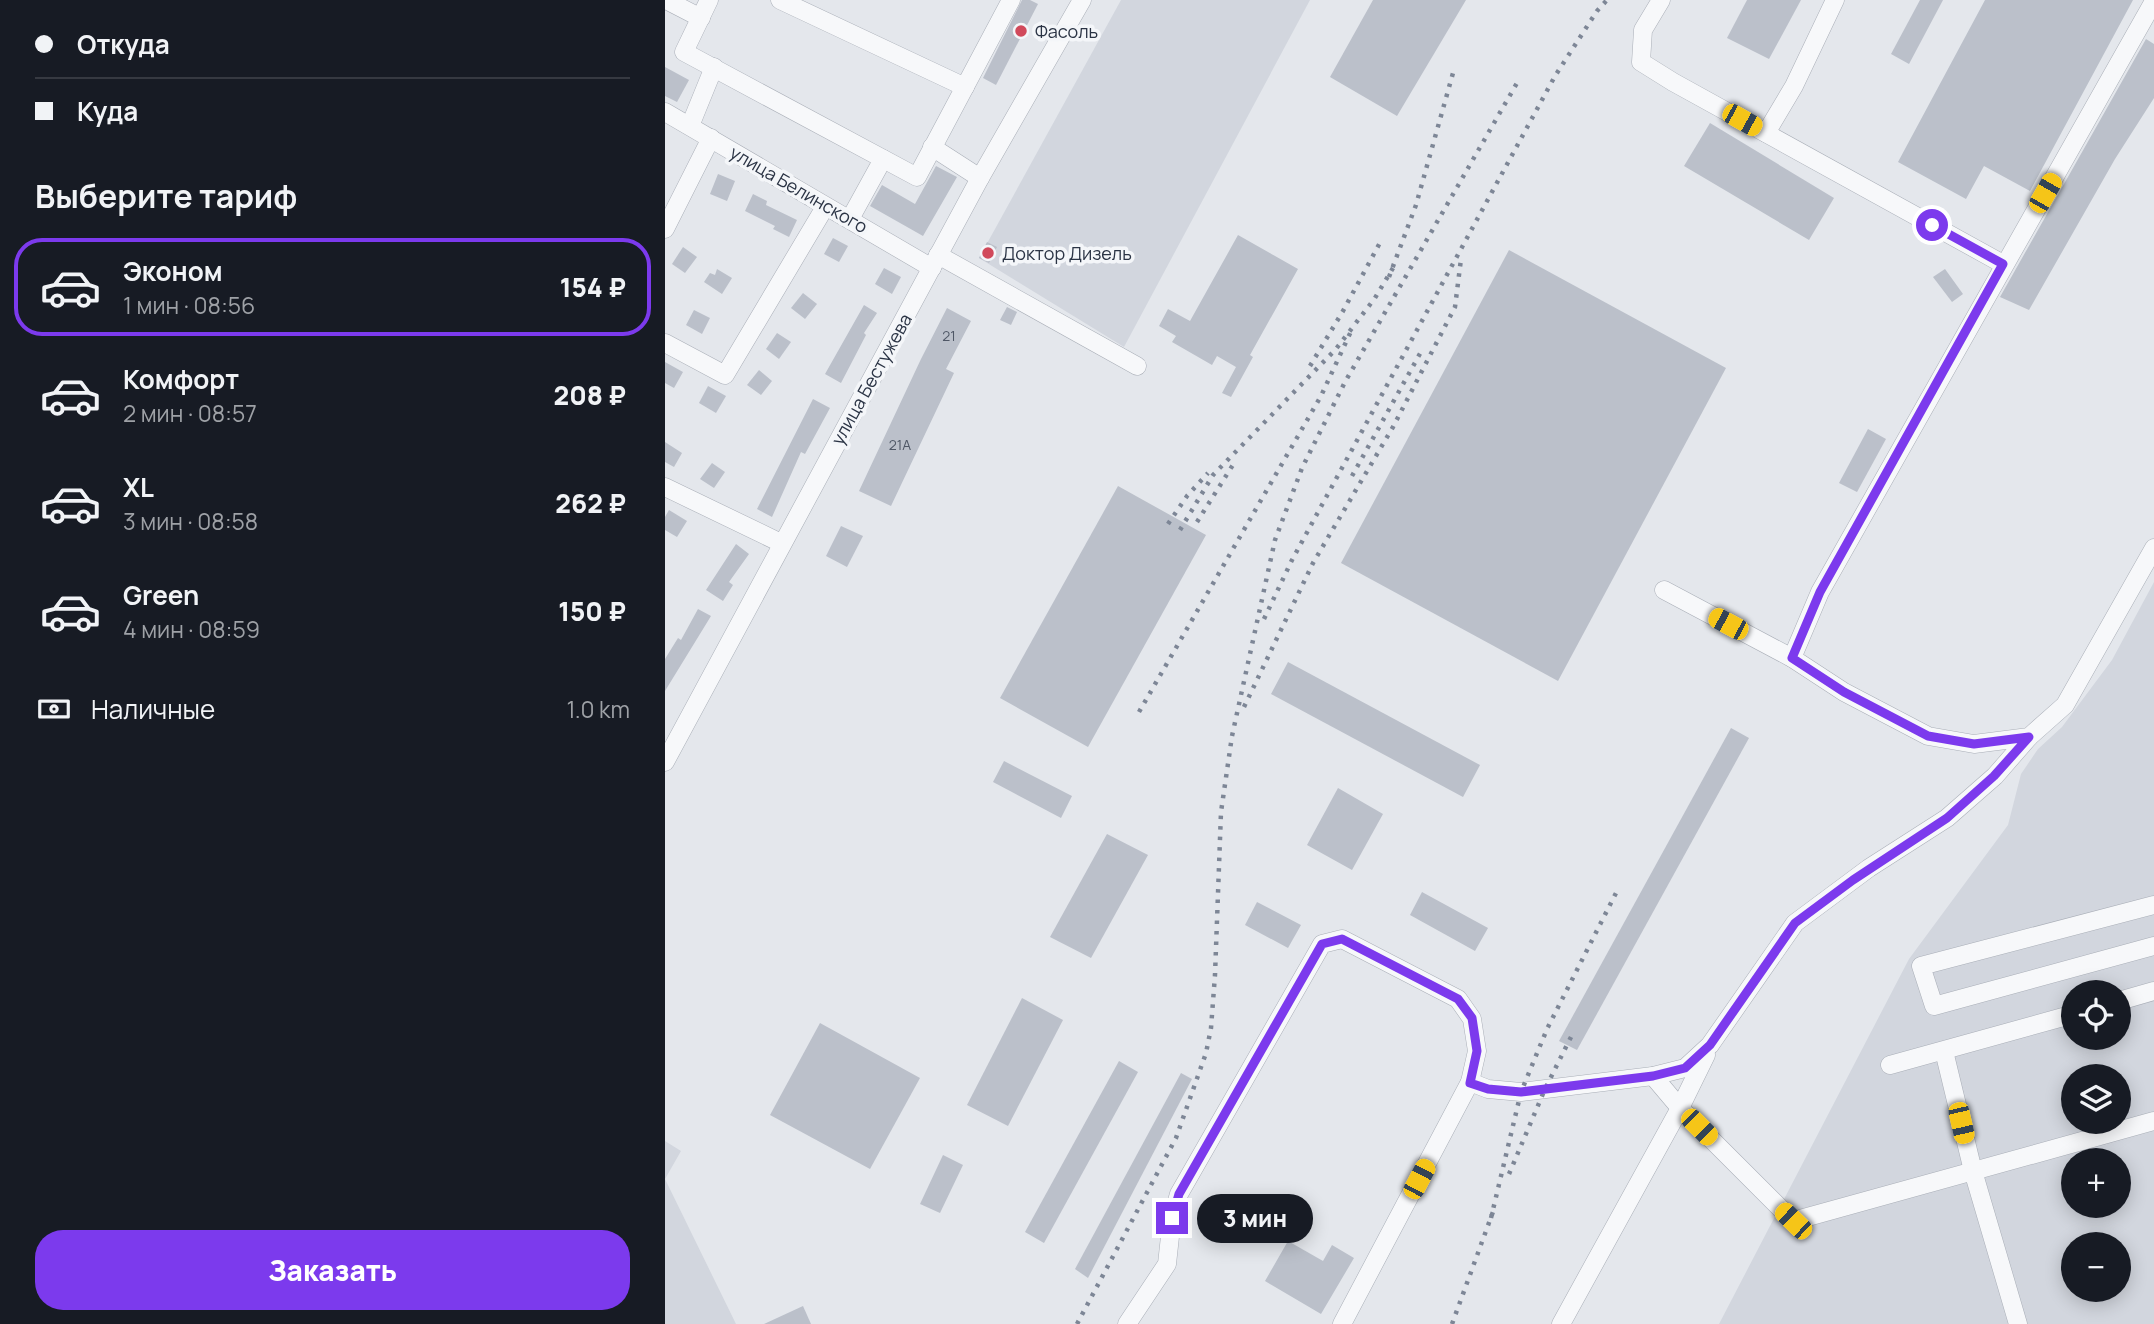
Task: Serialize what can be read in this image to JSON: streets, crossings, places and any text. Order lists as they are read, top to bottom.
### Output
{
  "streets": {
    "street": ["улица Белинского", "улица Бестужева"]
  },
  "crossings": [
    ["улица Белинского", "улица Бестужева"]
  ],
  "places": ["Фасоль", "Доктор Дизель"],
  "house_numbers": ["21", "21А"],
  "page": {
    "banner": ["Откуда", "Куда"],
    "heading": "Выберите тариф",
    "list": [
      {
        "name": "Эконом",
        "note": "1 мин · 08:56",
        "value": "154 ₽"
      },
      {
        "name": "Комфорт",
        "note": "2 мин · 08:57",
        "value": "208 ₽"
      },
      {
        "name": "XL",
        "note": "3 мин · 08:58",
        "value": "262 ₽"
      },
      {
        "name": "Green",
        "note": "4 мин · 08:59",
        "value": "150 ₽"
      }
    ],
    "pay": ["Наличные", "1.0 km"],
    "map_buttons": ["+", "−"],
    "bubble": "3 мин",
    "buttons": "Заказать"
  }
}
